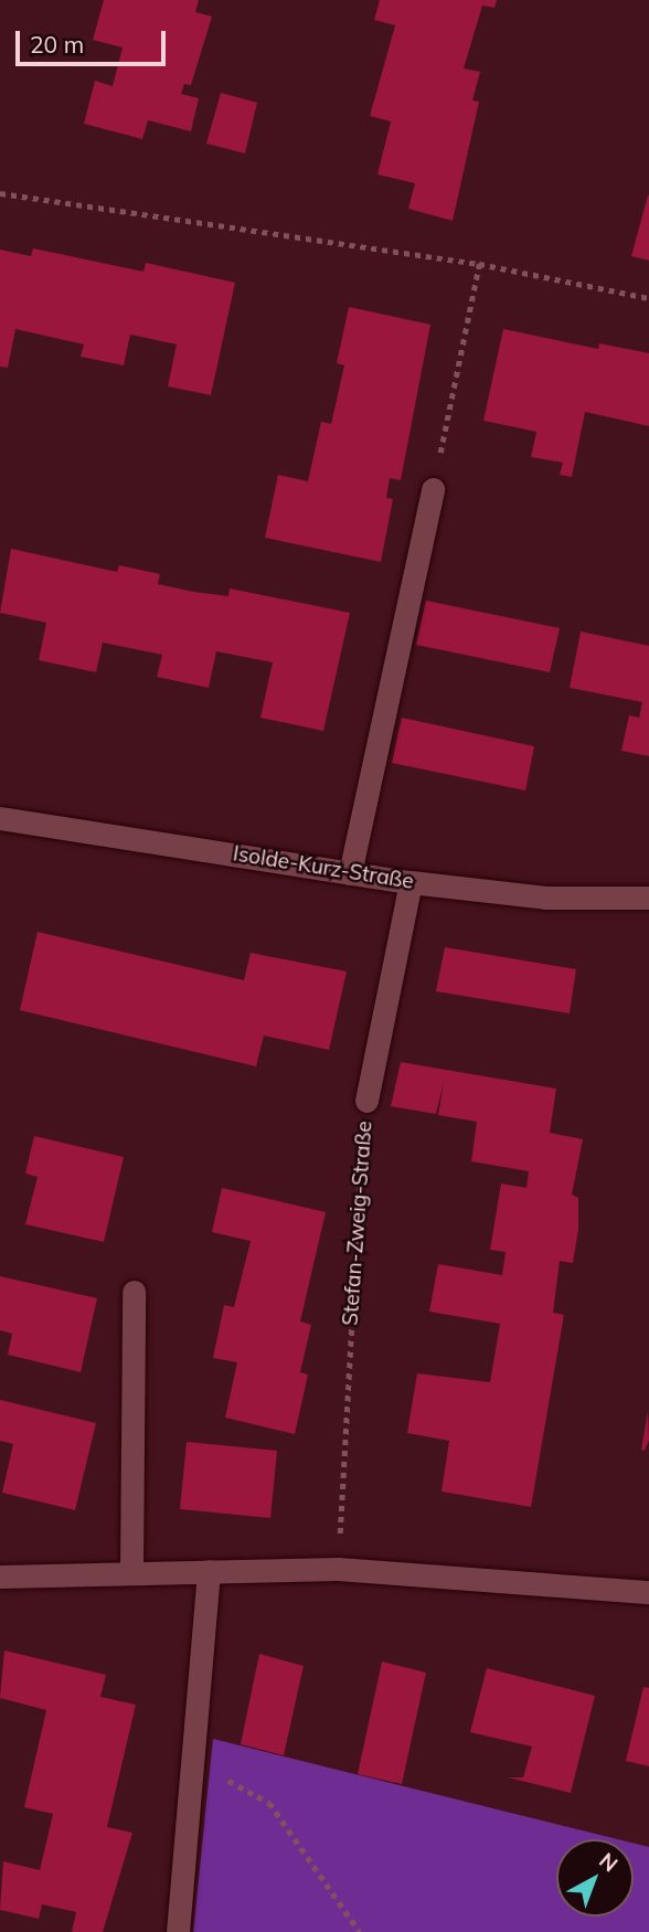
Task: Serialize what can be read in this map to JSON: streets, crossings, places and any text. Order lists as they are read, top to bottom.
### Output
{
  "streets": {
    "street": ["Isolde-Kurz-Straße", "Stefan-Zweig-Straße"]
  },
  "crossings": [
    ["Isolde-Kurz-Straße", "Stefan-Zweig-Straße"]
  ],
  "scale_bar": "20 m",
  "north": "top right"
}
